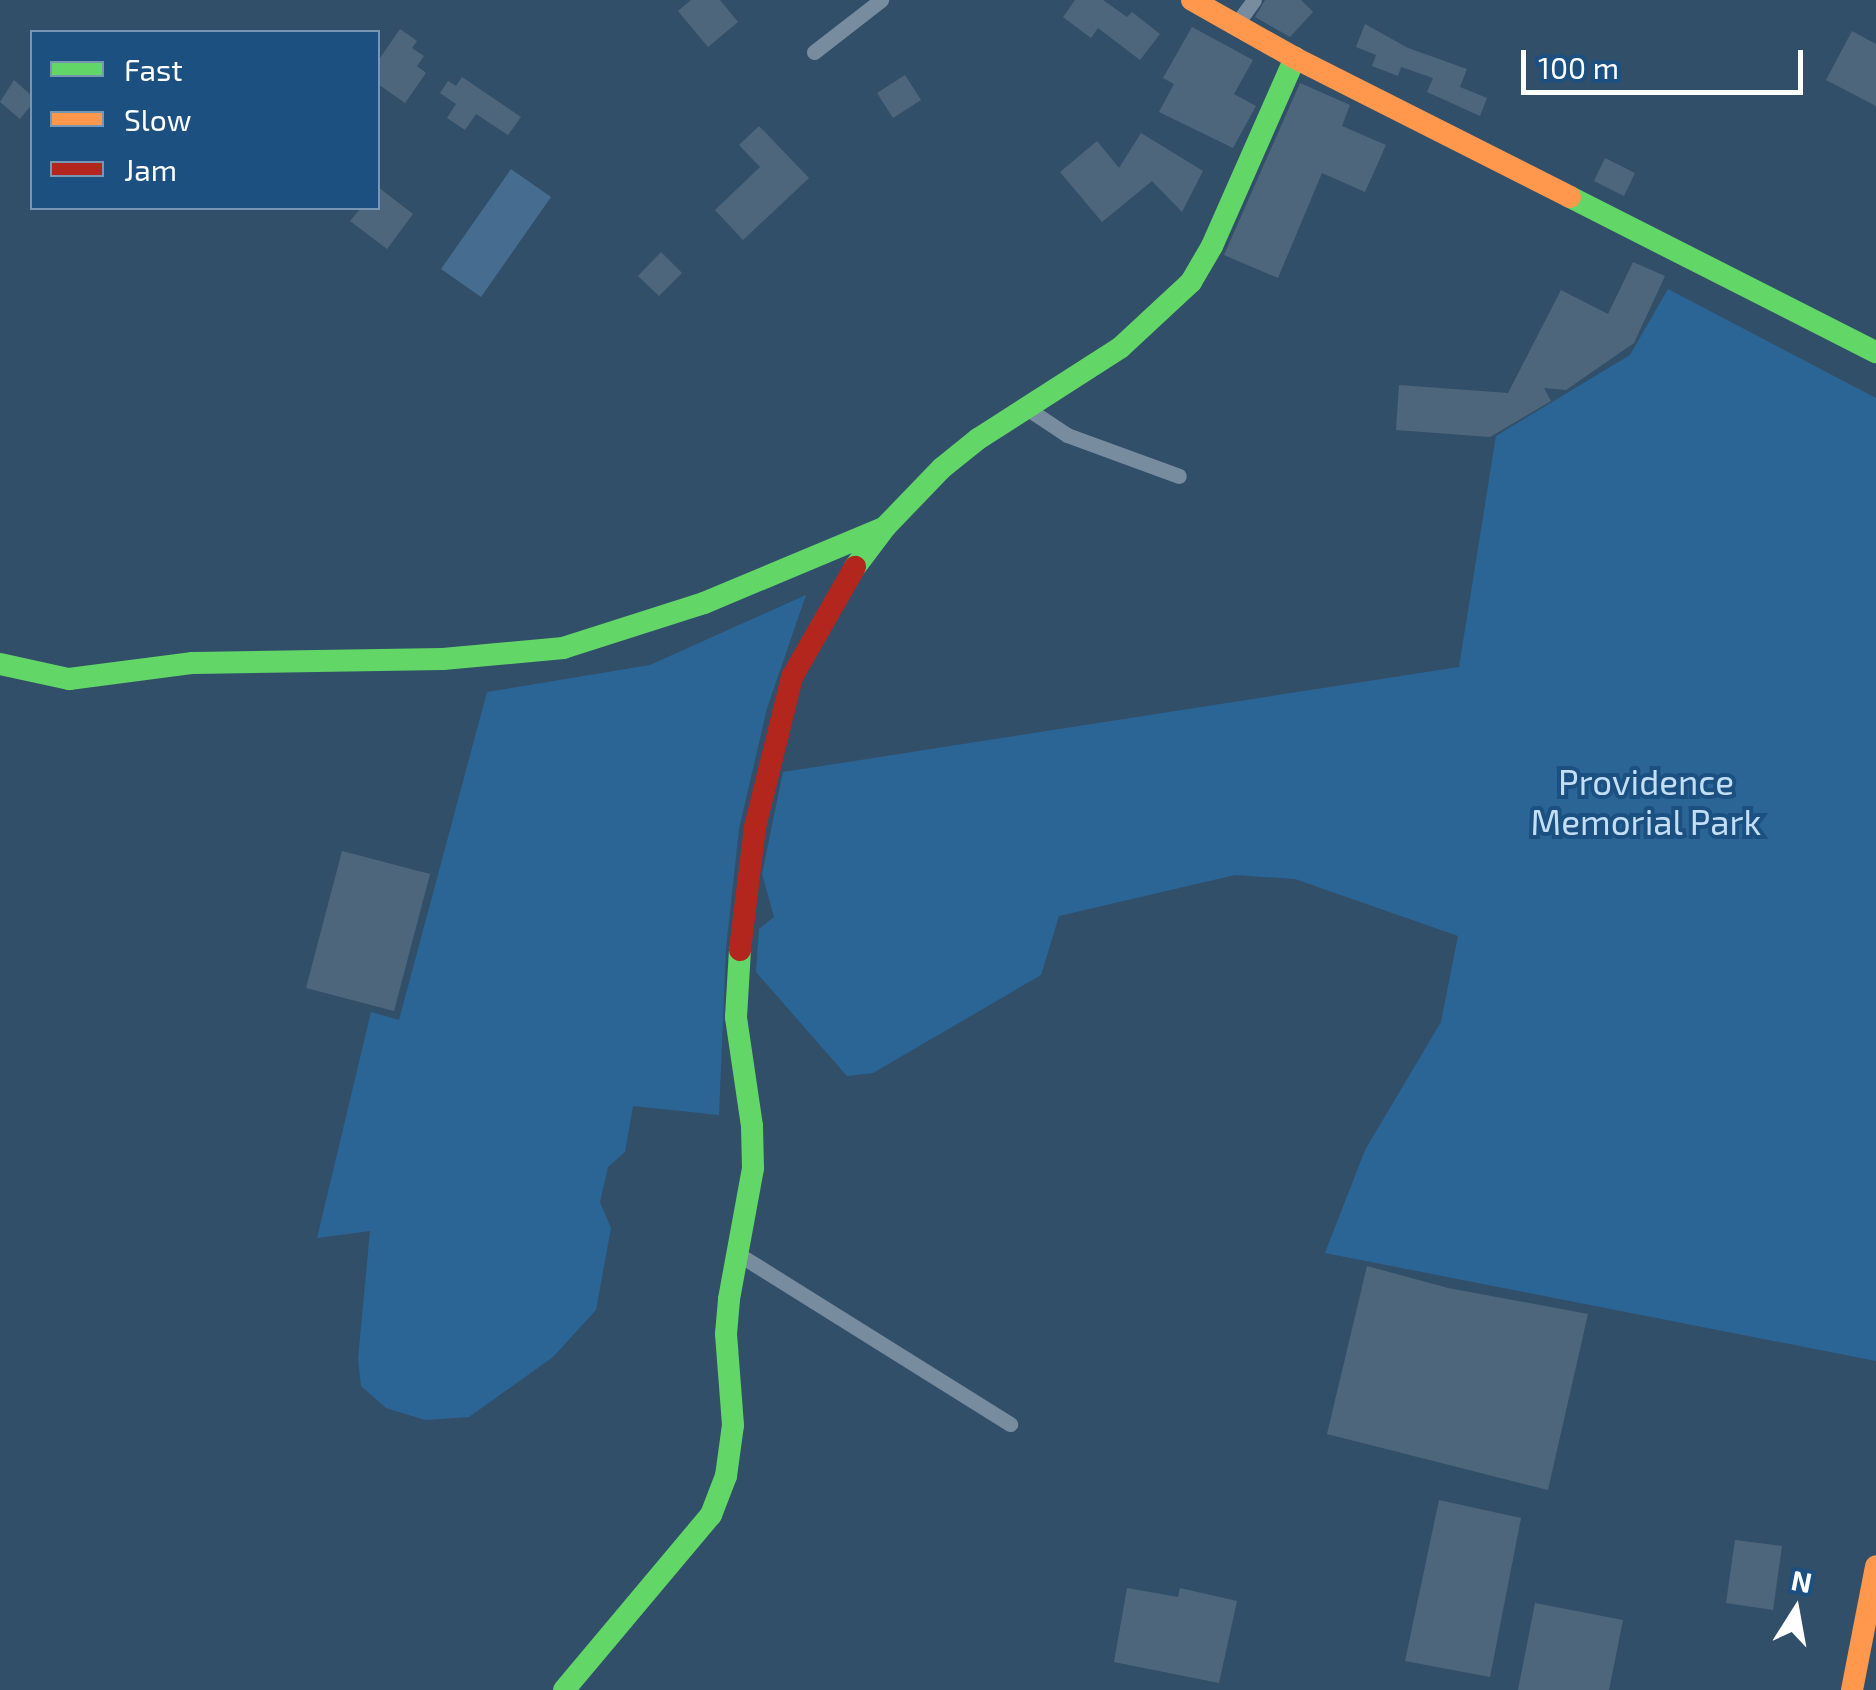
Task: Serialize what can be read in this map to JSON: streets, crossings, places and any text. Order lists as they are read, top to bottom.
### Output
{
  "parks": ["Providence Memorial Park"],
  "legend": ["Fast", "Slow", "Jam"],
  "scale_bar": "100 m",
  "north": "top"
}
